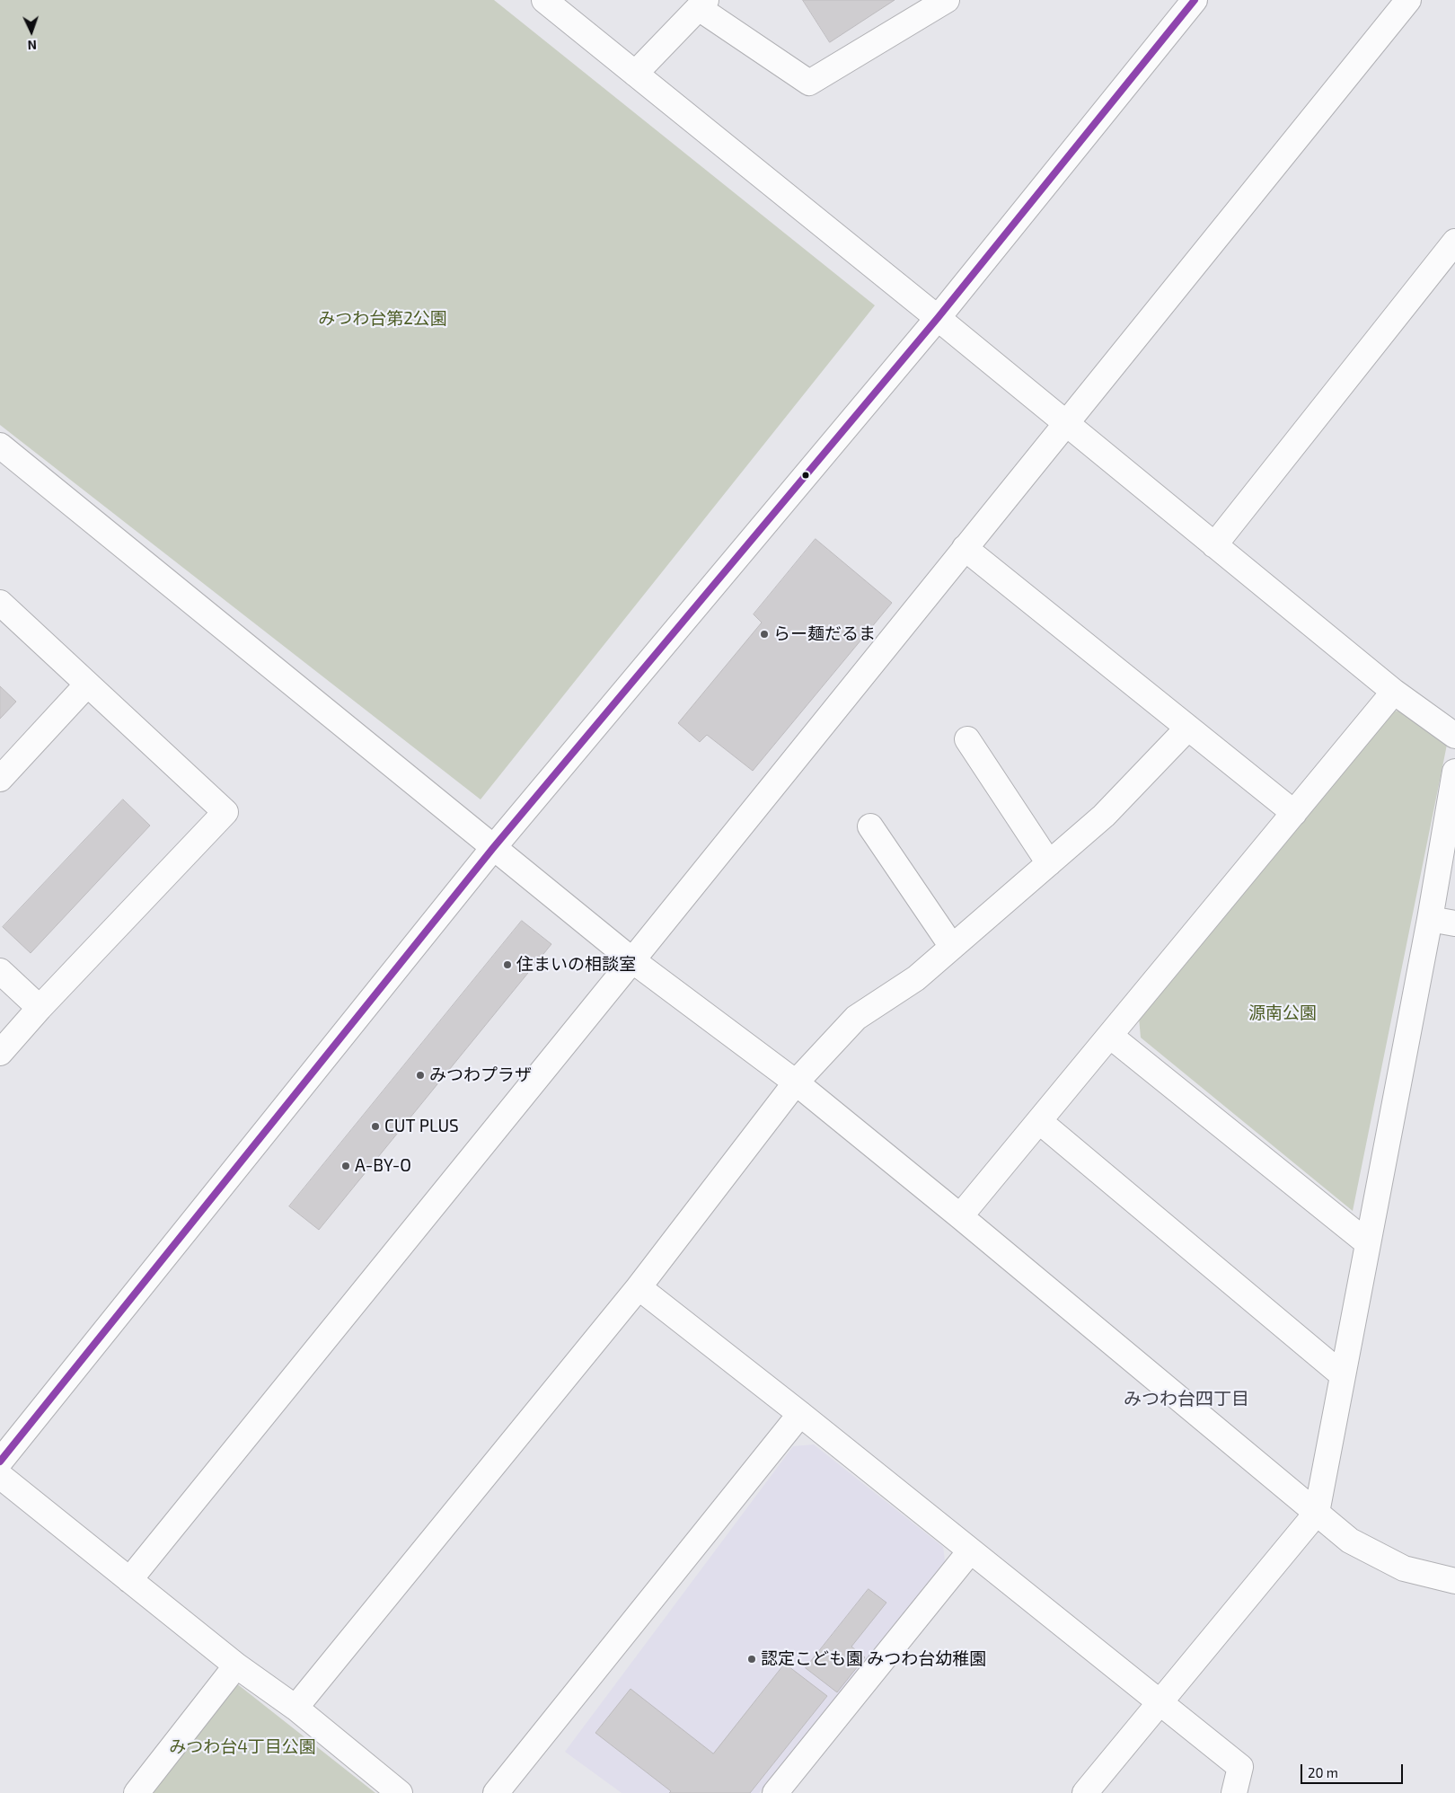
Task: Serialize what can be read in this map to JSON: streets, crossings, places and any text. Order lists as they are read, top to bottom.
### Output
{
  "districts": ["みつわ台四丁目"],
  "parks": ["みつわ台第2公園", "源南公園", "みつわ台4丁目公園"],
  "places": [
    "らー麺だるま",
    "住まいの相談室",
    "みつわプラザ",
    "CUT PLUS",
    "A-BY-O",
    "認定こども園 みつわ台幼稚園"
  ],
  "scale_bar": "20 m",
  "north": "bottom"
}
